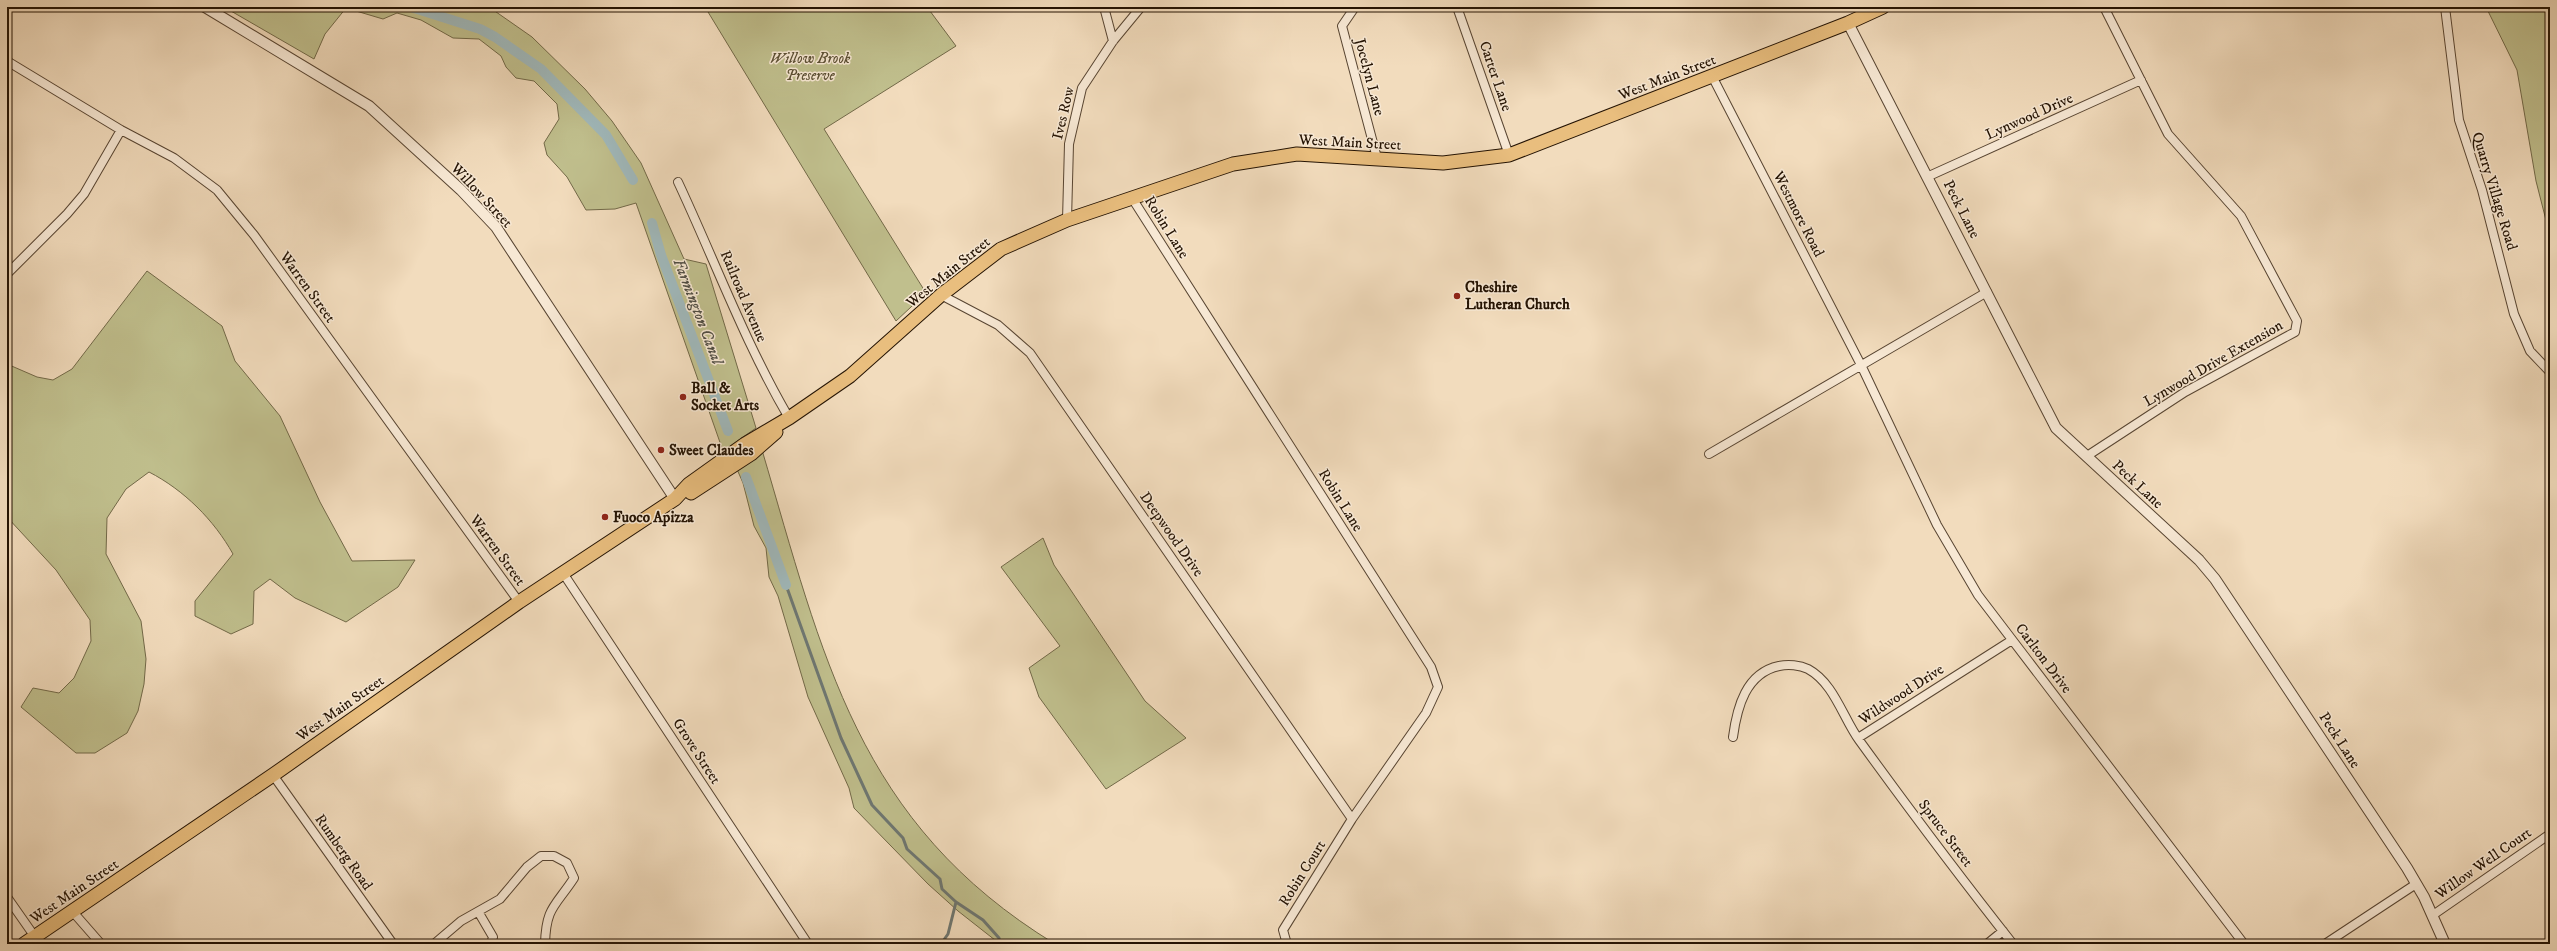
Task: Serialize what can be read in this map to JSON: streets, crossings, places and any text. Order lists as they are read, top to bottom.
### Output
{
  "streets": {
    "main road": ["West Main Street"],
    "street": [
      "Carter Lane",
      "Jocelyn Lane",
      "Ives Row",
      "Lynwood Drive",
      "Quarry Village Road",
      "Willow Street",
      "Peck Lane",
      "Westmore Road",
      "Robin Lane",
      "Warren Street",
      "Railroad Avenue",
      "Lynwood Drive Extension",
      "Deepwood Drive",
      "Carlton Drive",
      "Wildwood Drive",
      "Grove Street",
      "Spruce Street",
      "Rumberg Road",
      "Willow Well Court",
      "Robin Court"
    ]
  },
  "crossings": [
    ["Carter Lane", "West Main Street"],
    ["Jocelyn Lane", "West Main Street"],
    ["West Main Street", "Ives Row"],
    ["West Main Street", "Willow Street"],
    ["West Main Street", "Peck Lane"],
    ["West Main Street", "Westmore Road"],
    ["West Main Street", "Robin Lane"],
    ["West Main Street", "Warren Street"],
    ["West Main Street", "Railroad Avenue"],
    ["West Main Street", "Deepwood Drive"],
    ["West Main Street", "Grove Street"],
    ["West Main Street", "Rumberg Road"],
    ["Lynwood Drive", "Peck Lane"],
    ["Lynwood Drive", "Lynwood Drive Extension"],
    ["Peck Lane", "Lynwood Drive Extension"],
    ["Peck Lane", "Willow Well Court"],
    ["Westmore Road", "Carlton Drive"],
    ["Robin Lane", "Deepwood Drive"],
    ["Robin Lane", "Robin Court"],
    ["Deepwood Drive", "Robin Court"],
    ["Carlton Drive", "Wildwood Drive"],
    ["Wildwood Drive", "Spruce Street"]
  ],
  "water": ["Farmington Canal"],
  "parks": ["Willow Brook Preserve"],
  "places": [
    "Cheshire Lutheran Church",
    "Ball & Socket Arts",
    "Sweet Claudes",
    "Fuoco Apizza"
  ]
}
